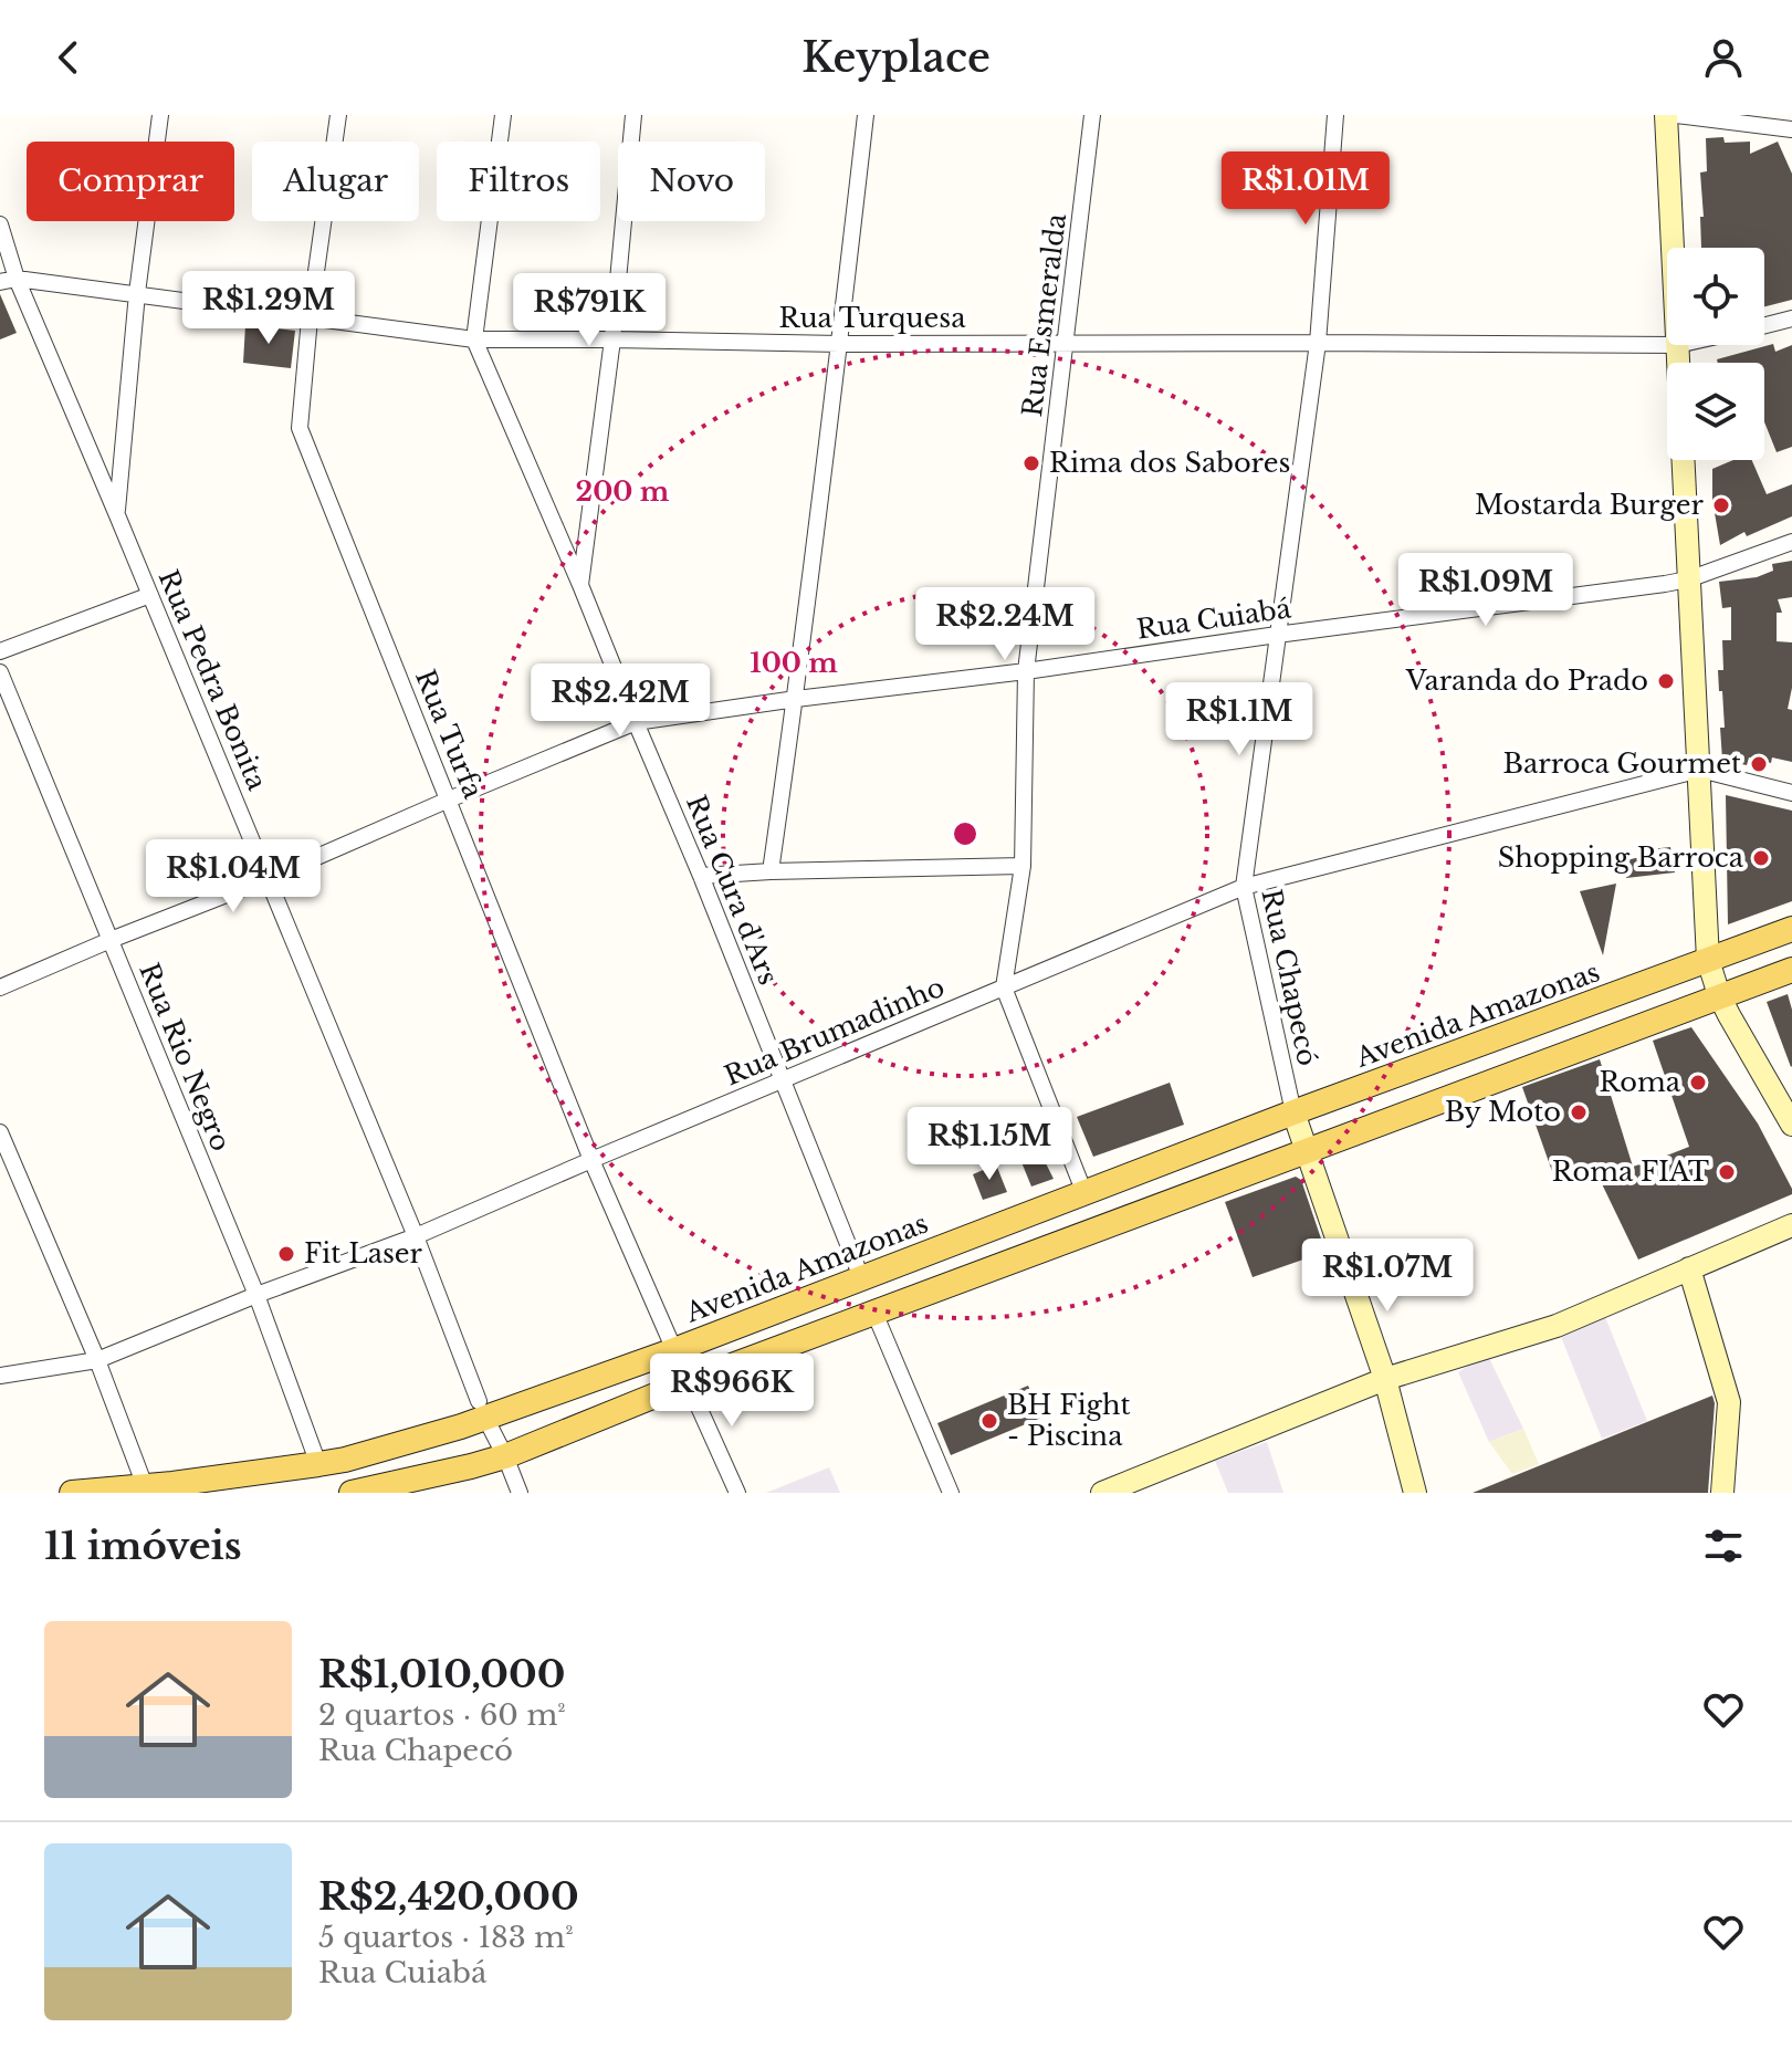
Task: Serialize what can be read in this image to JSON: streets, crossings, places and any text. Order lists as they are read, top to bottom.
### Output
{
  "streets": {
    "main road": ["Avenida Amazonas"],
    "street": [
      "Rua Esmeralda",
      "Rua Turquesa",
      "Rua Cuiabá",
      "Rua Pedra Bonita",
      "Rua Turfa",
      "Rua Cura d'Ars",
      "Rua Chapecó",
      "Rua Brumadinho",
      "Rua Rio Negro"
    ]
  },
  "crossings": [
    ["Rua Esmeralda", "Rua Turquesa"],
    ["Rua Esmeralda", "Rua Cuiabá"],
    ["Rua Esmeralda", "Rua Brumadinho"],
    ["Rua Turquesa", "Rua Pedra Bonita"],
    ["Rua Turquesa", "Rua Turfa"],
    ["Rua Turquesa", "Rua Cura d'Ars"],
    ["Rua Turquesa", "Rua Chapecó"],
    ["Rua Cuiabá", "Rua Pedra Bonita"],
    ["Rua Cuiabá", "Rua Turfa"],
    ["Rua Cuiabá", "Rua Cura d'Ars"],
    ["Rua Cuiabá", "Rua Chapecó"],
    ["Rua Cuiabá", "Rua Rio Negro"],
    ["Rua Pedra Bonita", "Avenida Amazonas"],
    ["Rua Pedra Bonita", "Rua Brumadinho"],
    ["Rua Turfa", "Avenida Amazonas"],
    ["Rua Turfa", "Rua Brumadinho"],
    ["Rua Cura d'Ars", "Avenida Amazonas"],
    ["Rua Cura d'Ars", "Rua Brumadinho"],
    ["Rua Chapecó", "Avenida Amazonas"],
    ["Rua Chapecó", "Rua Brumadinho"],
    ["Avenida Amazonas", "Rua Rio Negro"],
    ["Rua Brumadinho", "Rua Rio Negro"]
  ],
  "places": [
    "Rima dos Sabores",
    "Mostarda Burger",
    "Varanda do Prado",
    "Barroca Gourmet",
    "Shopping Barroca",
    "Roma",
    "By Moto",
    "Roma FIAT",
    "Fit Laser",
    "BH Fight - Piscina"
  ],
  "page": {
    "header": "Keyplace",
    "chip": [
      "Comprar",
      "Alugar",
      "Filtros",
      "Novo"
    ],
    "price": [
      "R$1.01M",
      "R$1.29M",
      "R$791K",
      "R$1.09M",
      "R$2.24M",
      "R$2.42M",
      "R$1.1M",
      "R$1.04M",
      "R$1.15M",
      "R$1.07M",
      "R$966K"
    ],
    "heading": "11 imóveis",
    "list": [
      {
        "name": "R$1,010,000",
        "note": "2 quartos · 60 m² · Rua Chapecó"
      },
      {
        "name": "R$2,420,000",
        "note": "5 quartos · 183 m² · Rua Cuiabá"
      }
    ]
  },
  "rings": ["200 m", "100 m"]
}
